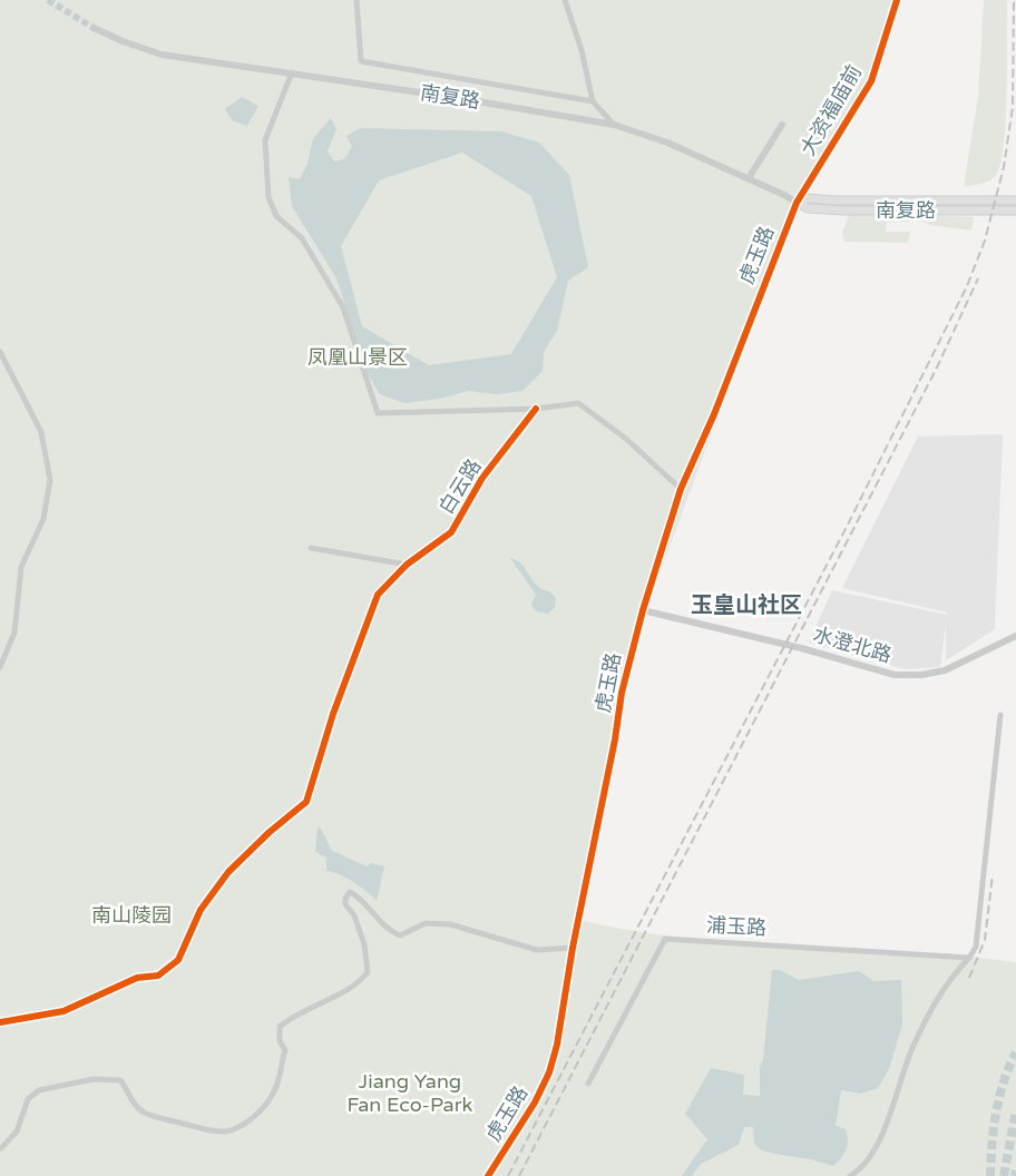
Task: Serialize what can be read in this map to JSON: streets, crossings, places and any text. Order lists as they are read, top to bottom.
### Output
{
  "streets": {
    "main road": ["南复路"],
    "street": [
      "大资福庙前",
      "虎玉路",
      "白云路",
      "水澄北路",
      "浦玉路"
    ]
  },
  "crossings": [
    ["南复路", "大资福庙前"],
    ["南复路", "虎玉路"],
    ["大资福庙前", "虎玉路"],
    ["虎玉路", "水澄北路"]
  ],
  "districts": ["玉皇山社区"],
  "parks": ["凤凰山景区", "南山陵园", "Jiang Yang Fan Eco-Park"]
}
